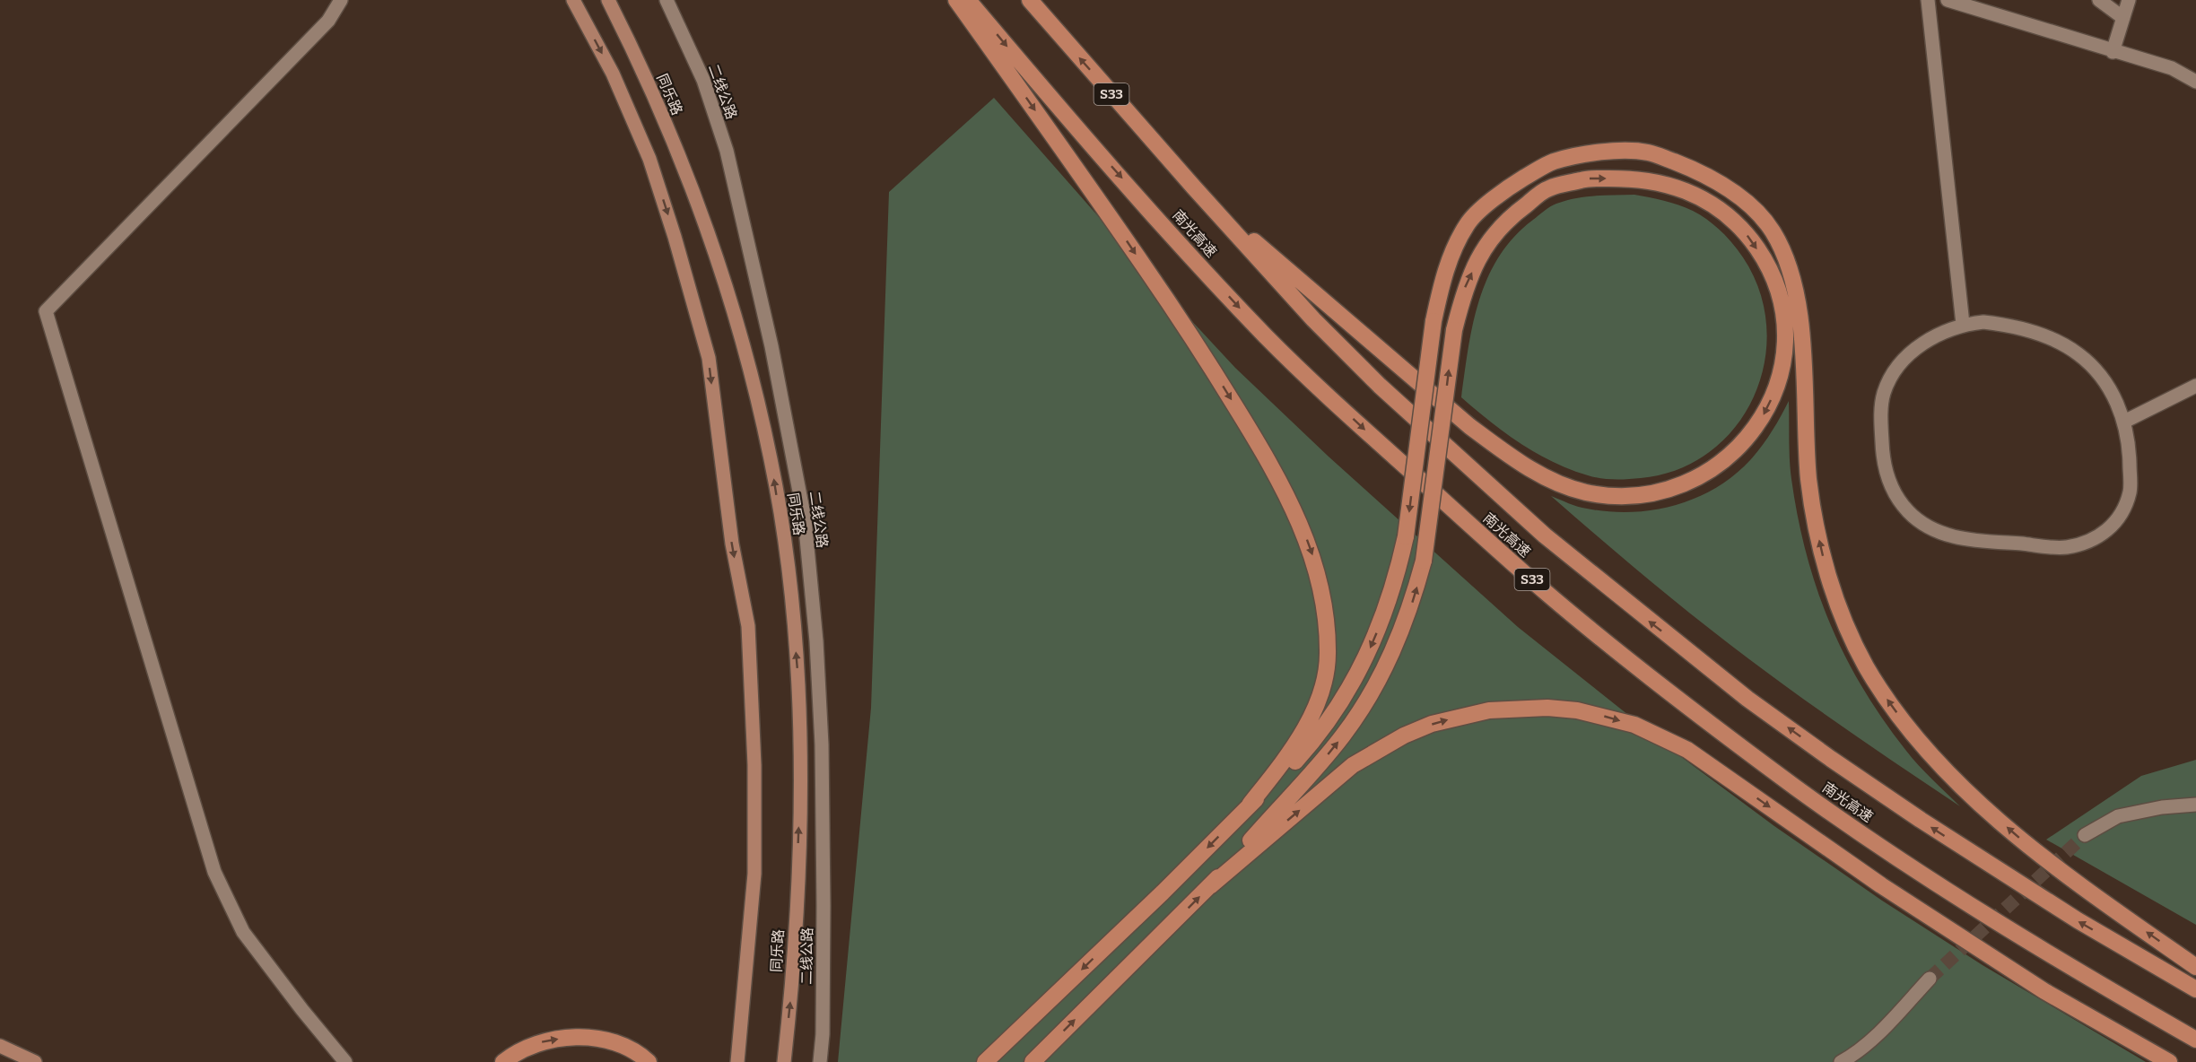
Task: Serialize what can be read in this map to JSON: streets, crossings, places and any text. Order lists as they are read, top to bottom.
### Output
{
  "streets": {
    "highway": ["S33", "南光高速"],
    "main road": ["同乐路"],
    "street": ["二线公路"]
  }
}
